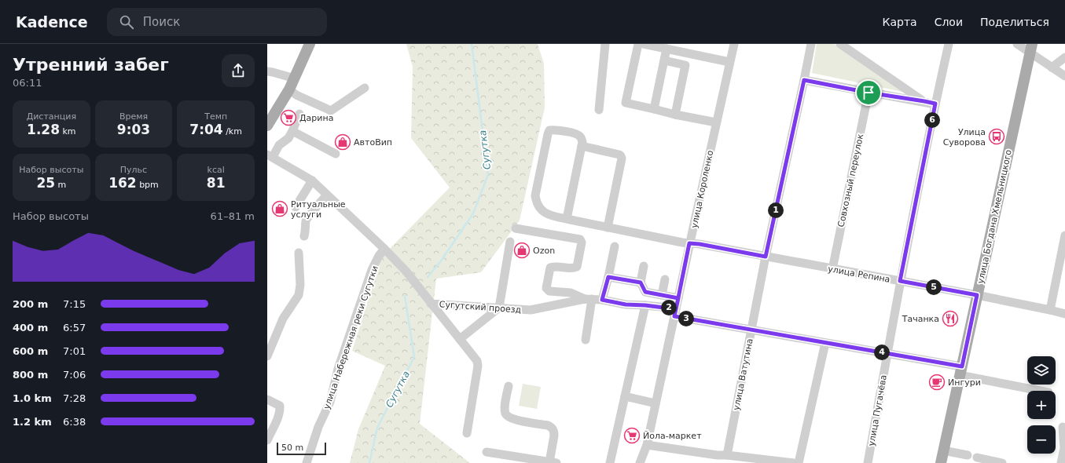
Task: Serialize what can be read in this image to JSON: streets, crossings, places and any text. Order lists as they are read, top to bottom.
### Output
{
  "streets": {
    "main road": ["улица Богдана Хмельницкого"],
    "street": [
      "Совхозный переулок",
      "улица Короленко",
      "улица Репина",
      "Сугутский проезд",
      "улица Набережная реки Сугутки",
      "улица Ватутина",
      "улица Пугачёва"
    ]
  },
  "crossings": [
    ["Совхозный переулок", "улица Репина"],
    ["улица Короленко", "улица Репина"],
    ["улица Короленко", "Сугутский проезд"],
    ["улица Богдана Хмельницкого", "улица Репина"],
    ["улица Богдана Хмельницкого", "Сугутский проезд"],
    ["улица Репина", "улица Ватутина"],
    ["улица Репина", "улица Пугачёва"],
    ["Сугутский проезд", "улица Набережная реки Сугутки"],
    ["Сугутский проезд", "улица Ватутина"],
    ["Сугутский проезд", "улица Пугачёва"]
  ],
  "water": ["Сугутка"],
  "places": {
    "supermarket": ["Дарина", "Йола-маркет"],
    "bus stop": ["Улица Суворова"],
    "shop": ["АвтоВип", "Ритуальные услуги", "Ozon"],
    "restaurant": ["Тачанка"],
    "cafe": ["Ингури"]
  },
  "scale_bar": "50 m",
  "page": {
    "header": "Kadence",
    "search": "Поиск",
    "nav": ["Карта", "Слои", "Поделиться"],
    "heading": ["Утренний забег", "06:11"],
    "stats": [
      ["Дистанция", "1.28 km"],
      ["Время", "9:03"],
      ["Темп", "7:04 /km"],
      ["Набор высоты", "25 m"],
      ["Пульс", "162 bpm"],
      ["kcal", "81"]
    ],
    "pins": [
      "6",
      "1",
      "5",
      "2",
      "3",
      "4"
    ],
    "chart": ["Набор высоты", "61–81 m"],
    "list": [
      {
        "name": "200 m",
        "note": "7:15"
      },
      {
        "name": "400 m",
        "note": "6:57"
      },
      {
        "name": "600 m",
        "note": "7:01"
      },
      {
        "name": "800 m",
        "note": "7:06"
      },
      {
        "name": "1.0 km",
        "note": "7:28"
      },
      {
        "name": "1.2 km",
        "note": "6:38"
      }
    ],
    "map_buttons": ["+", "−"],
    "scale": "50 m"
  }
}
